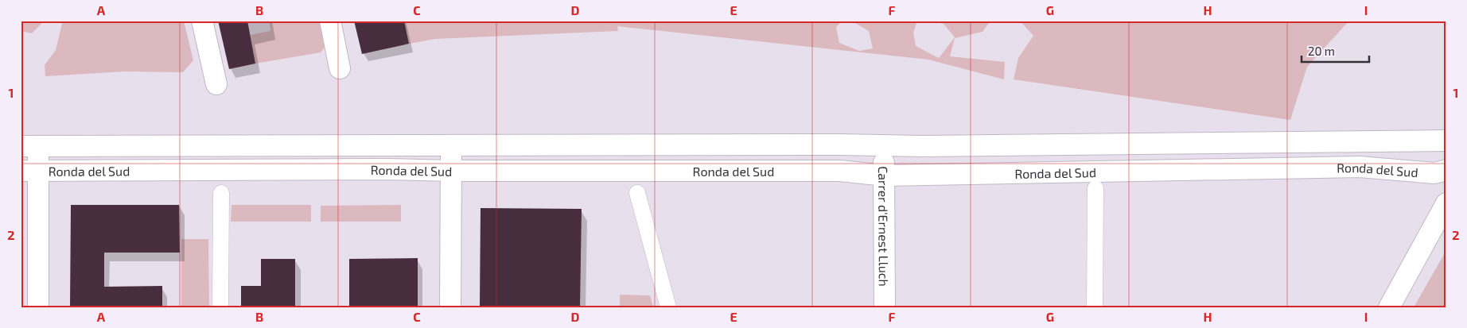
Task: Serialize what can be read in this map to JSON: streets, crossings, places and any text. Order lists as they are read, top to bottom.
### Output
{
  "streets": {
    "street": ["Ronda del Sud", "Carrer d'Ernest Lluch"]
  },
  "crossings": [
    ["Ronda del Sud", "Carrer d'Ernest Lluch"]
  ],
  "scale_bar": "20 m",
  "grid": {
    "columns": [
      "A",
      "B",
      "C",
      "D",
      "E",
      "F",
      "G",
      "H",
      "I"
    ],
    "rows": ["1", "2"]
  }
}
